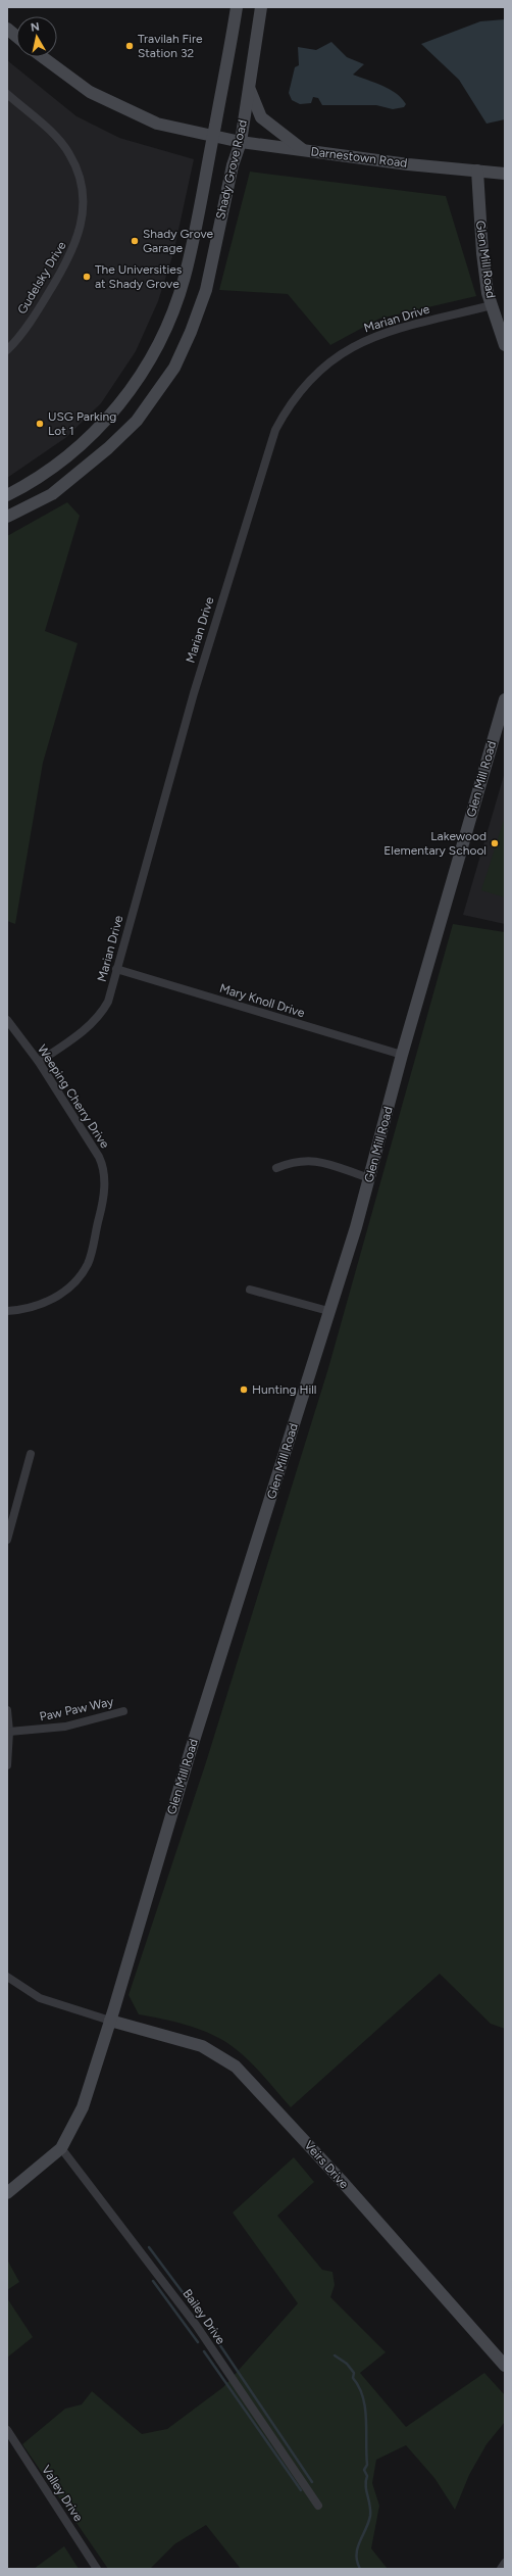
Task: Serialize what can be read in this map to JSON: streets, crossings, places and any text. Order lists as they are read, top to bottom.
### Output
{
  "streets": {
    "main road": [
      "Darnestown Road",
      "Shady Grove Road",
      "Glen Mill Road",
      "Veirs Drive"
    ],
    "street": [
      "Gudelsky Drive",
      "Marian Drive",
      "Mary Knoll Drive",
      "Weeping Cherry Drive",
      "Paw Paw Way",
      "Bailey Drive",
      "Valley Drive"
    ]
  },
  "crossings": [
    ["Darnestown Road", "Shady Grove Road"],
    ["Darnestown Road", "Glen Mill Road"],
    ["Glen Mill Road", "Marian Drive"],
    ["Glen Mill Road", "Mary Knoll Drive"],
    ["Glen Mill Road", "Veirs Drive"],
    ["Glen Mill Road", "Bailey Drive"],
    ["Marian Drive", "Mary Knoll Drive"],
    ["Marian Drive", "Weeping Cherry Drive"]
  ],
  "places": [
    "Travilah Fire Station 32",
    "Shady Grove Garage",
    "The Universities at Shady Grove",
    "USG Parking Lot 1",
    "Lakewood Elementary School",
    "Hunting Hill"
  ],
  "north": "top"
}
